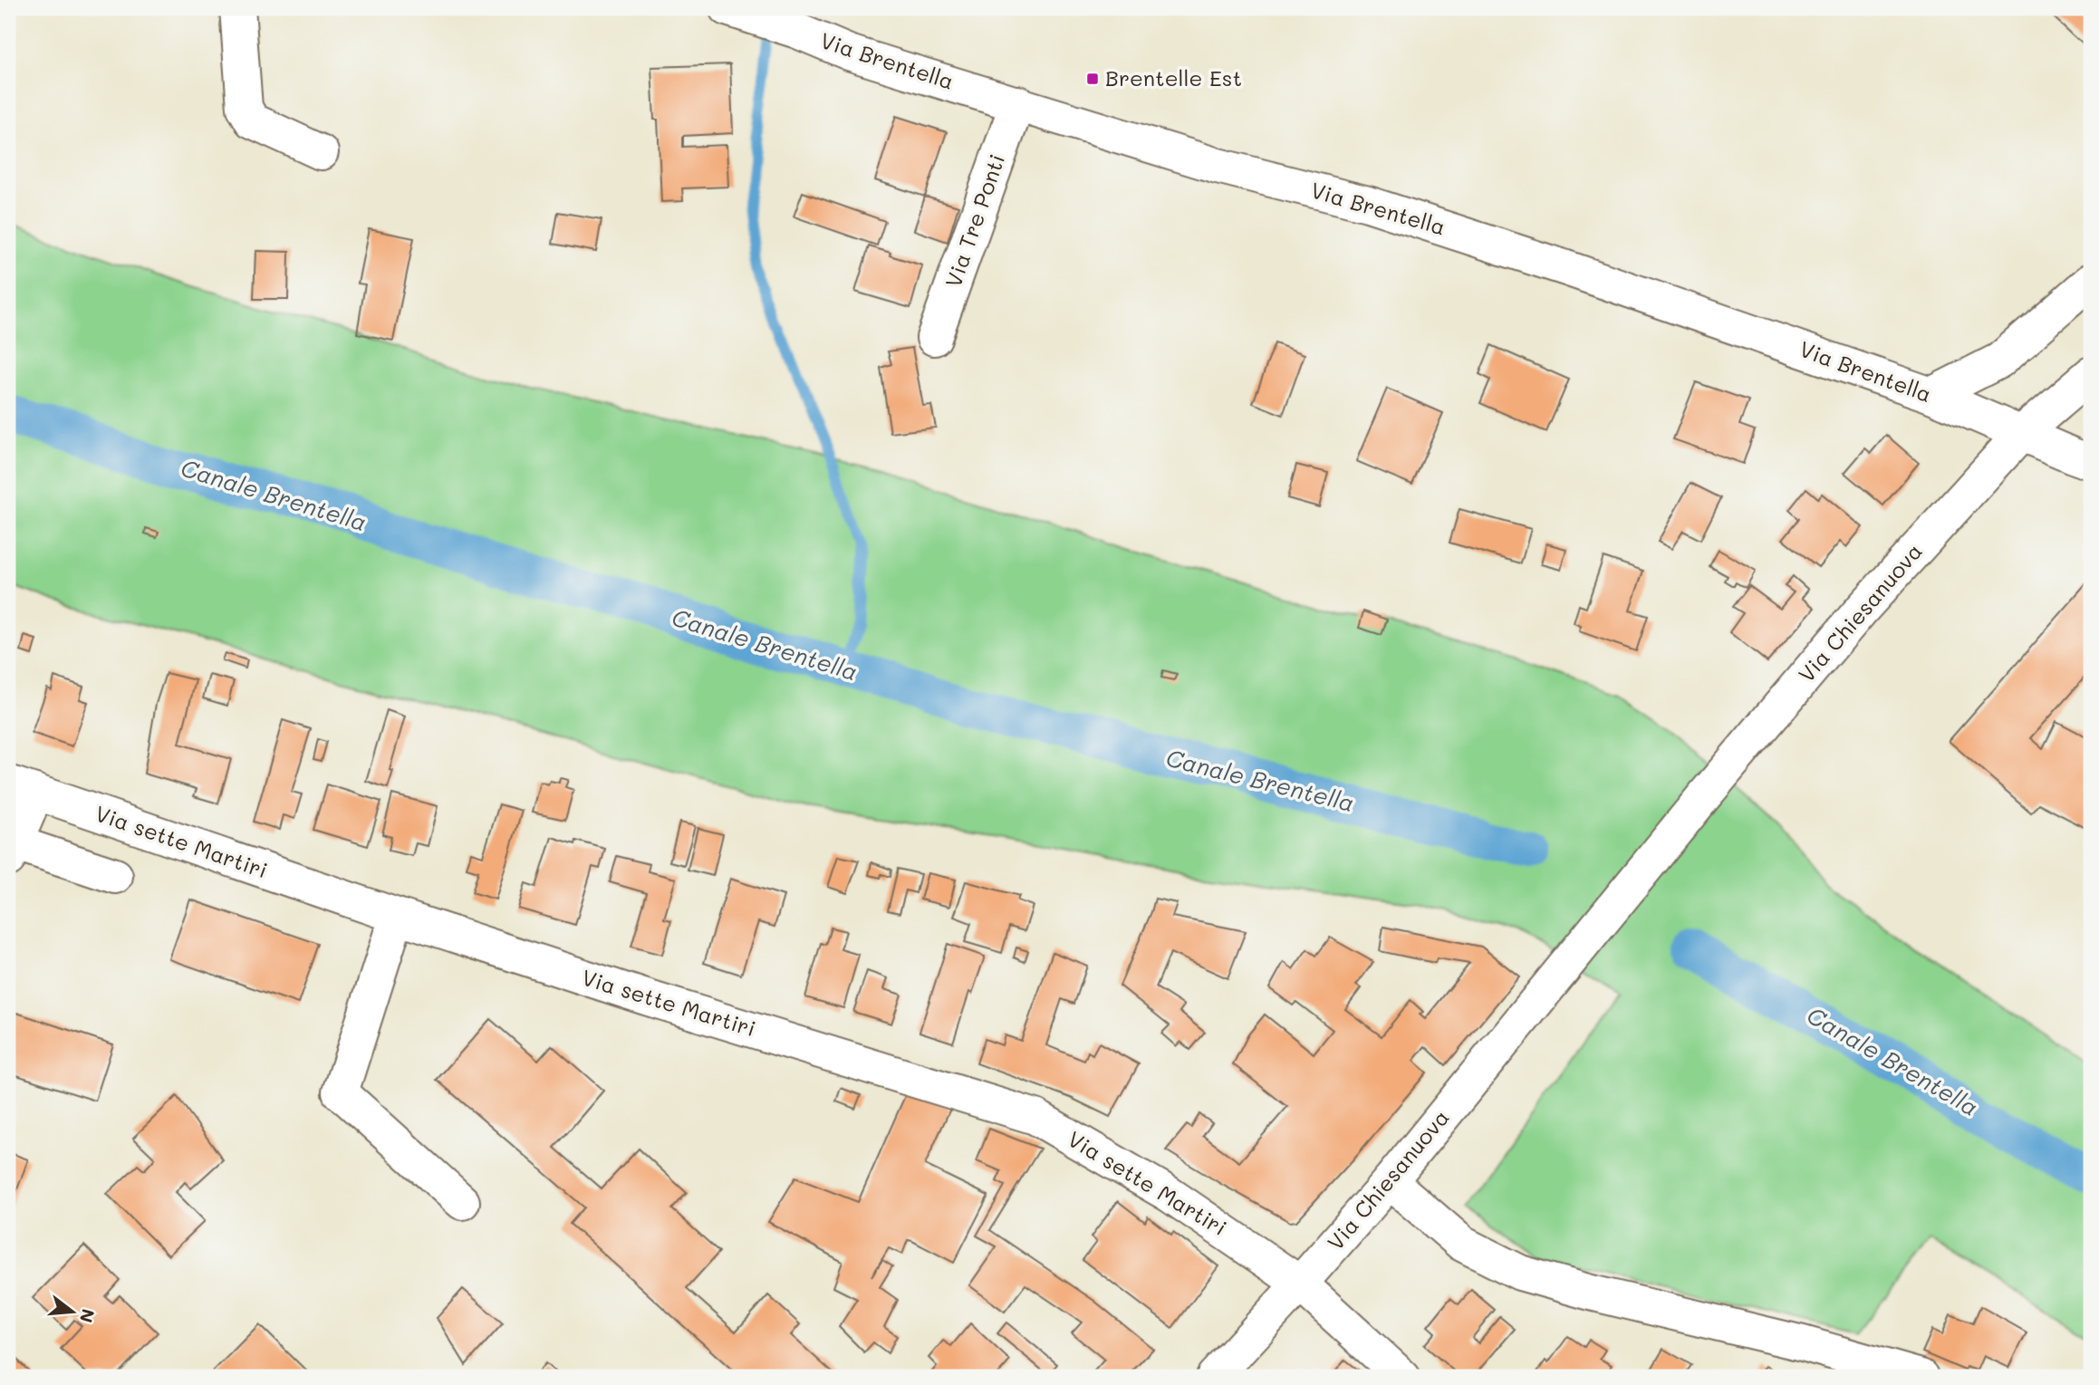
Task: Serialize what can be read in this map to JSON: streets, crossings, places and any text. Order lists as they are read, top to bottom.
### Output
{
  "streets": {
    "main road": [
      "Via Brentella",
      "Via Tre Ponti",
      "Via Chiesanuova",
      "Via sette Martiri"
    ]
  },
  "crossings": [
    ["Via Brentella", "Via Tre Ponti"],
    ["Via Brentella", "Via Chiesanuova"],
    ["Via Chiesanuova", "Via sette Martiri"]
  ],
  "water": ["Canale Brentella"],
  "places": {
    "transit": ["Brentelle Est"]
  },
  "north": "right"
}
